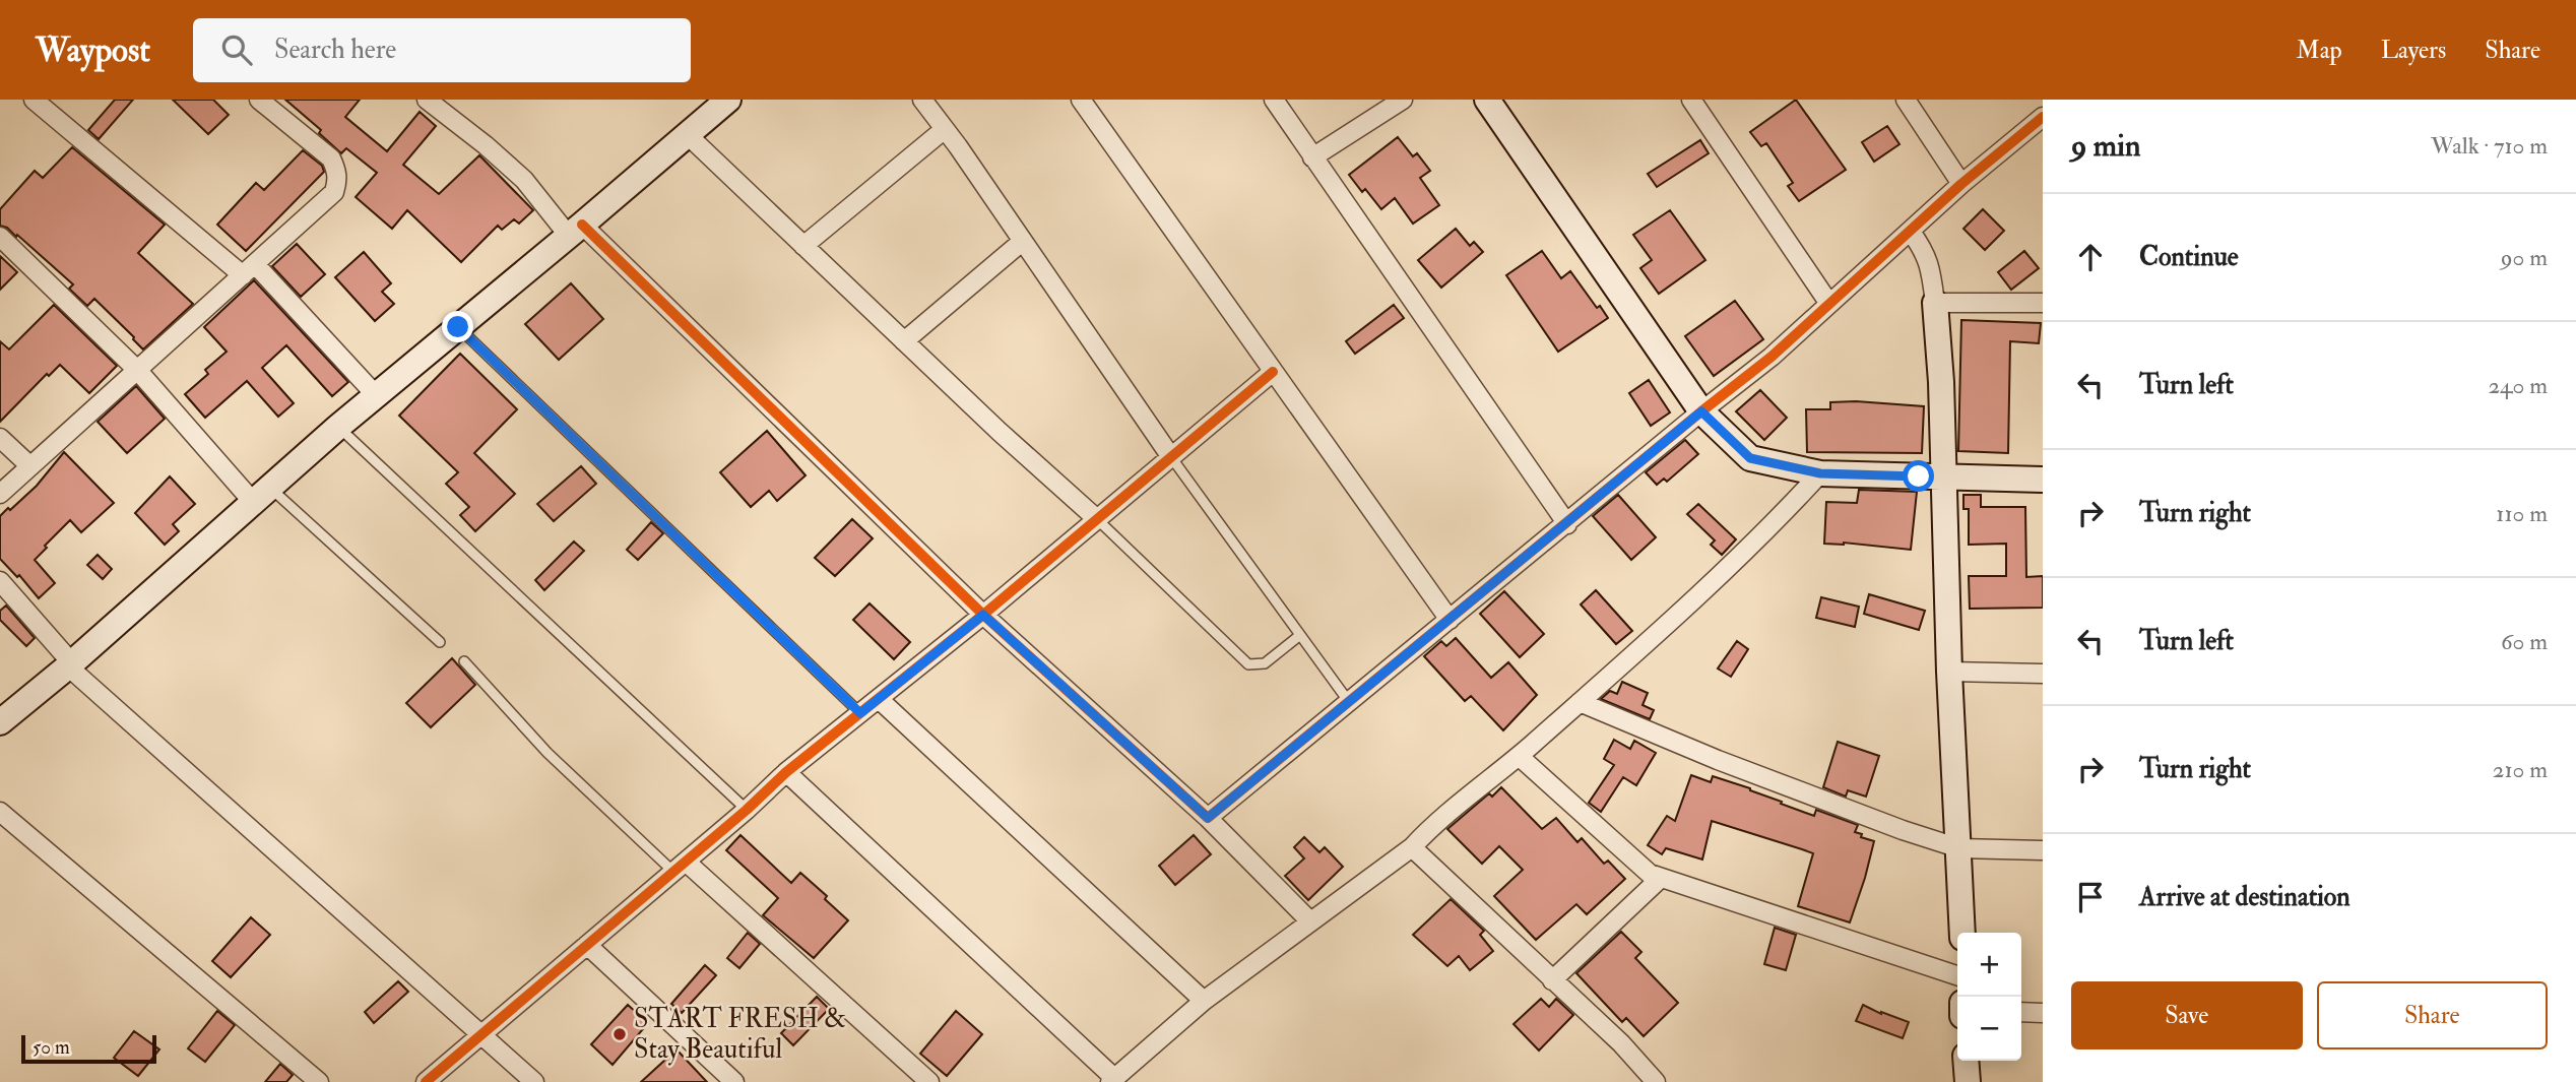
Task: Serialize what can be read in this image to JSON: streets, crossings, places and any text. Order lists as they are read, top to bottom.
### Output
{
  "places": ["START FRESH & Stay Beautiful"],
  "scale_bar": "50 m",
  "page": {
    "header": "Waypost",
    "search": "Search here",
    "nav": ["Map", "Layers", "Share"],
    "heading": ["9 min", "Walk · 710 m"],
    "list": [
      ["Continue", "90 m"],
      ["Turn left", "240 m"],
      ["Turn right", "110 m"],
      ["Turn left", "60 m"],
      ["Turn right", "210 m"],
      "Arrive at destination"
    ],
    "map_buttons": ["+", "−"],
    "buttons": ["Save", "Share"],
    "scale": "50 m"
  }
}
